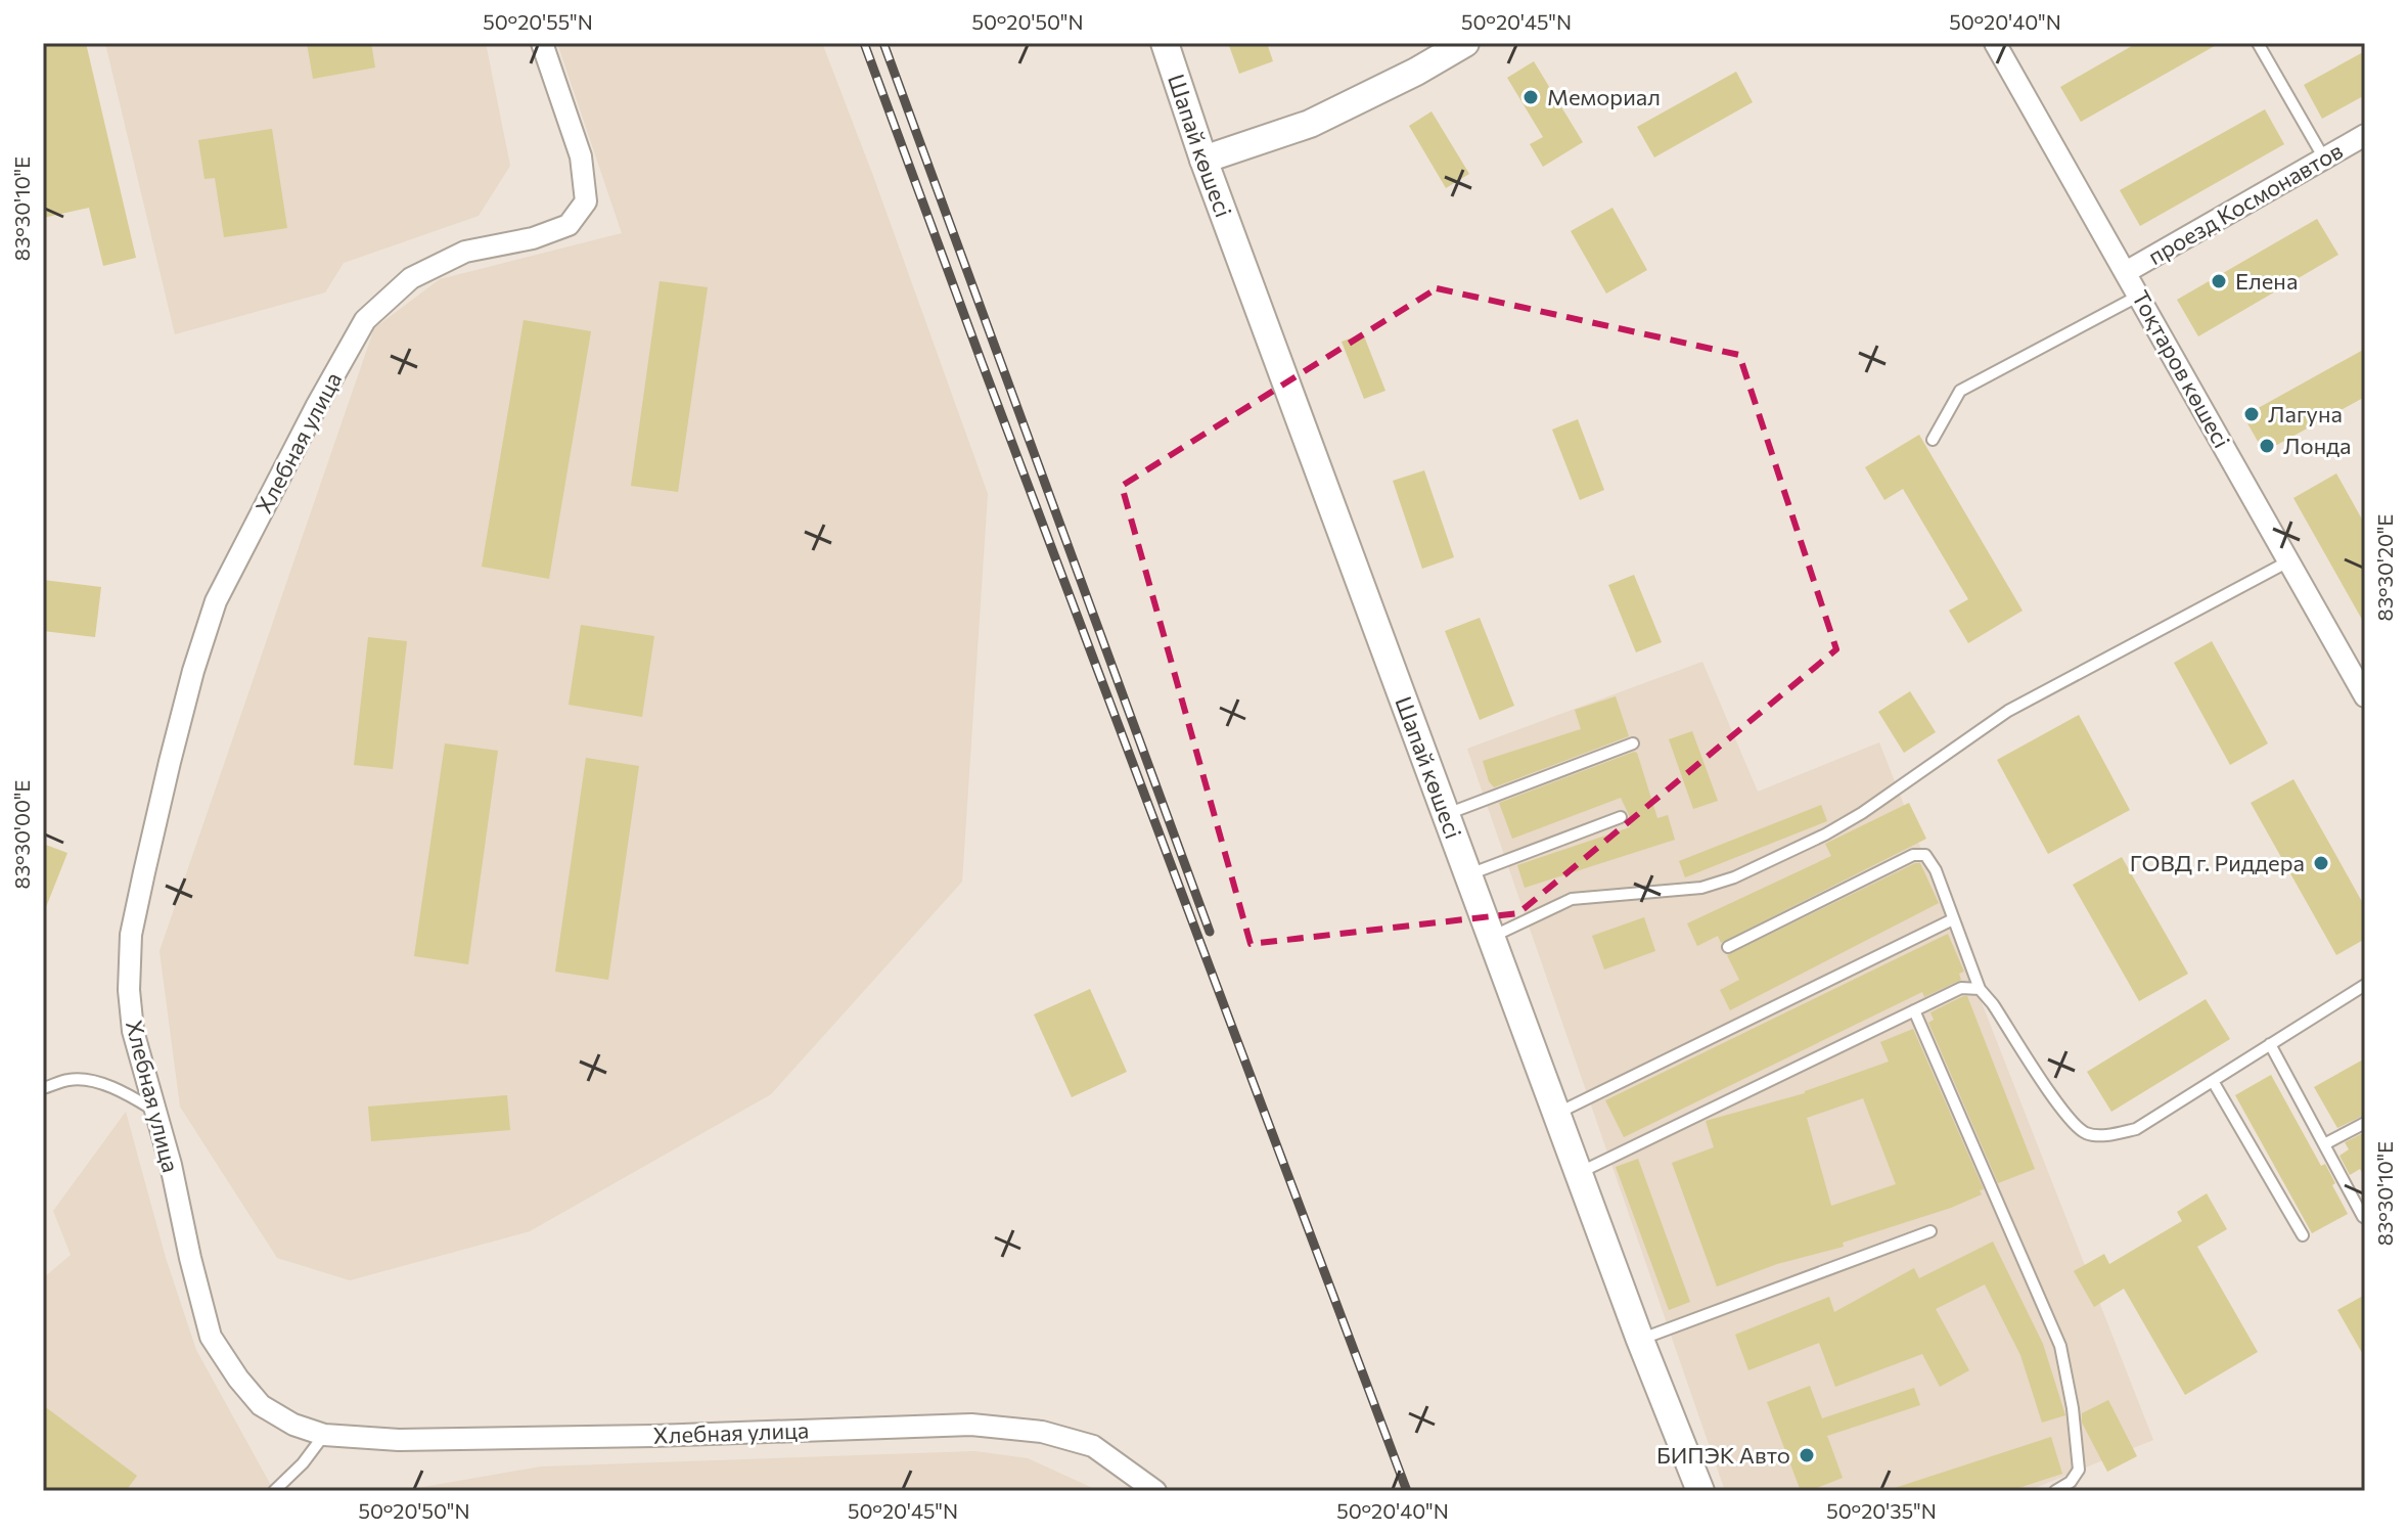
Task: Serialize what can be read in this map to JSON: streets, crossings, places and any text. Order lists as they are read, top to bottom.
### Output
{
  "streets": {
    "street": [
      "Шапай көшесі",
      "проезд Космонавтов",
      "Тоқтаров көшесі",
      "Хлебная улица"
    ]
  },
  "crossings": [
    ["проезд Космонавтов", "Тоқтаров көшесі"]
  ],
  "places": [
    "Мемориал",
    "Елена",
    "Лагуна",
    "Лонда",
    "ГОВД г. Риддера",
    "БИПЭК Авто"
  ],
  "coordinates": [
    "50°20'55\"N",
    "50°20'50\"N",
    "50°20'45\"N",
    "50°20'40\"N",
    "83°30'10\"E",
    "83°30'20\"E",
    "83°30'00\"E",
    "50°20'35\"N"
  ]
}
